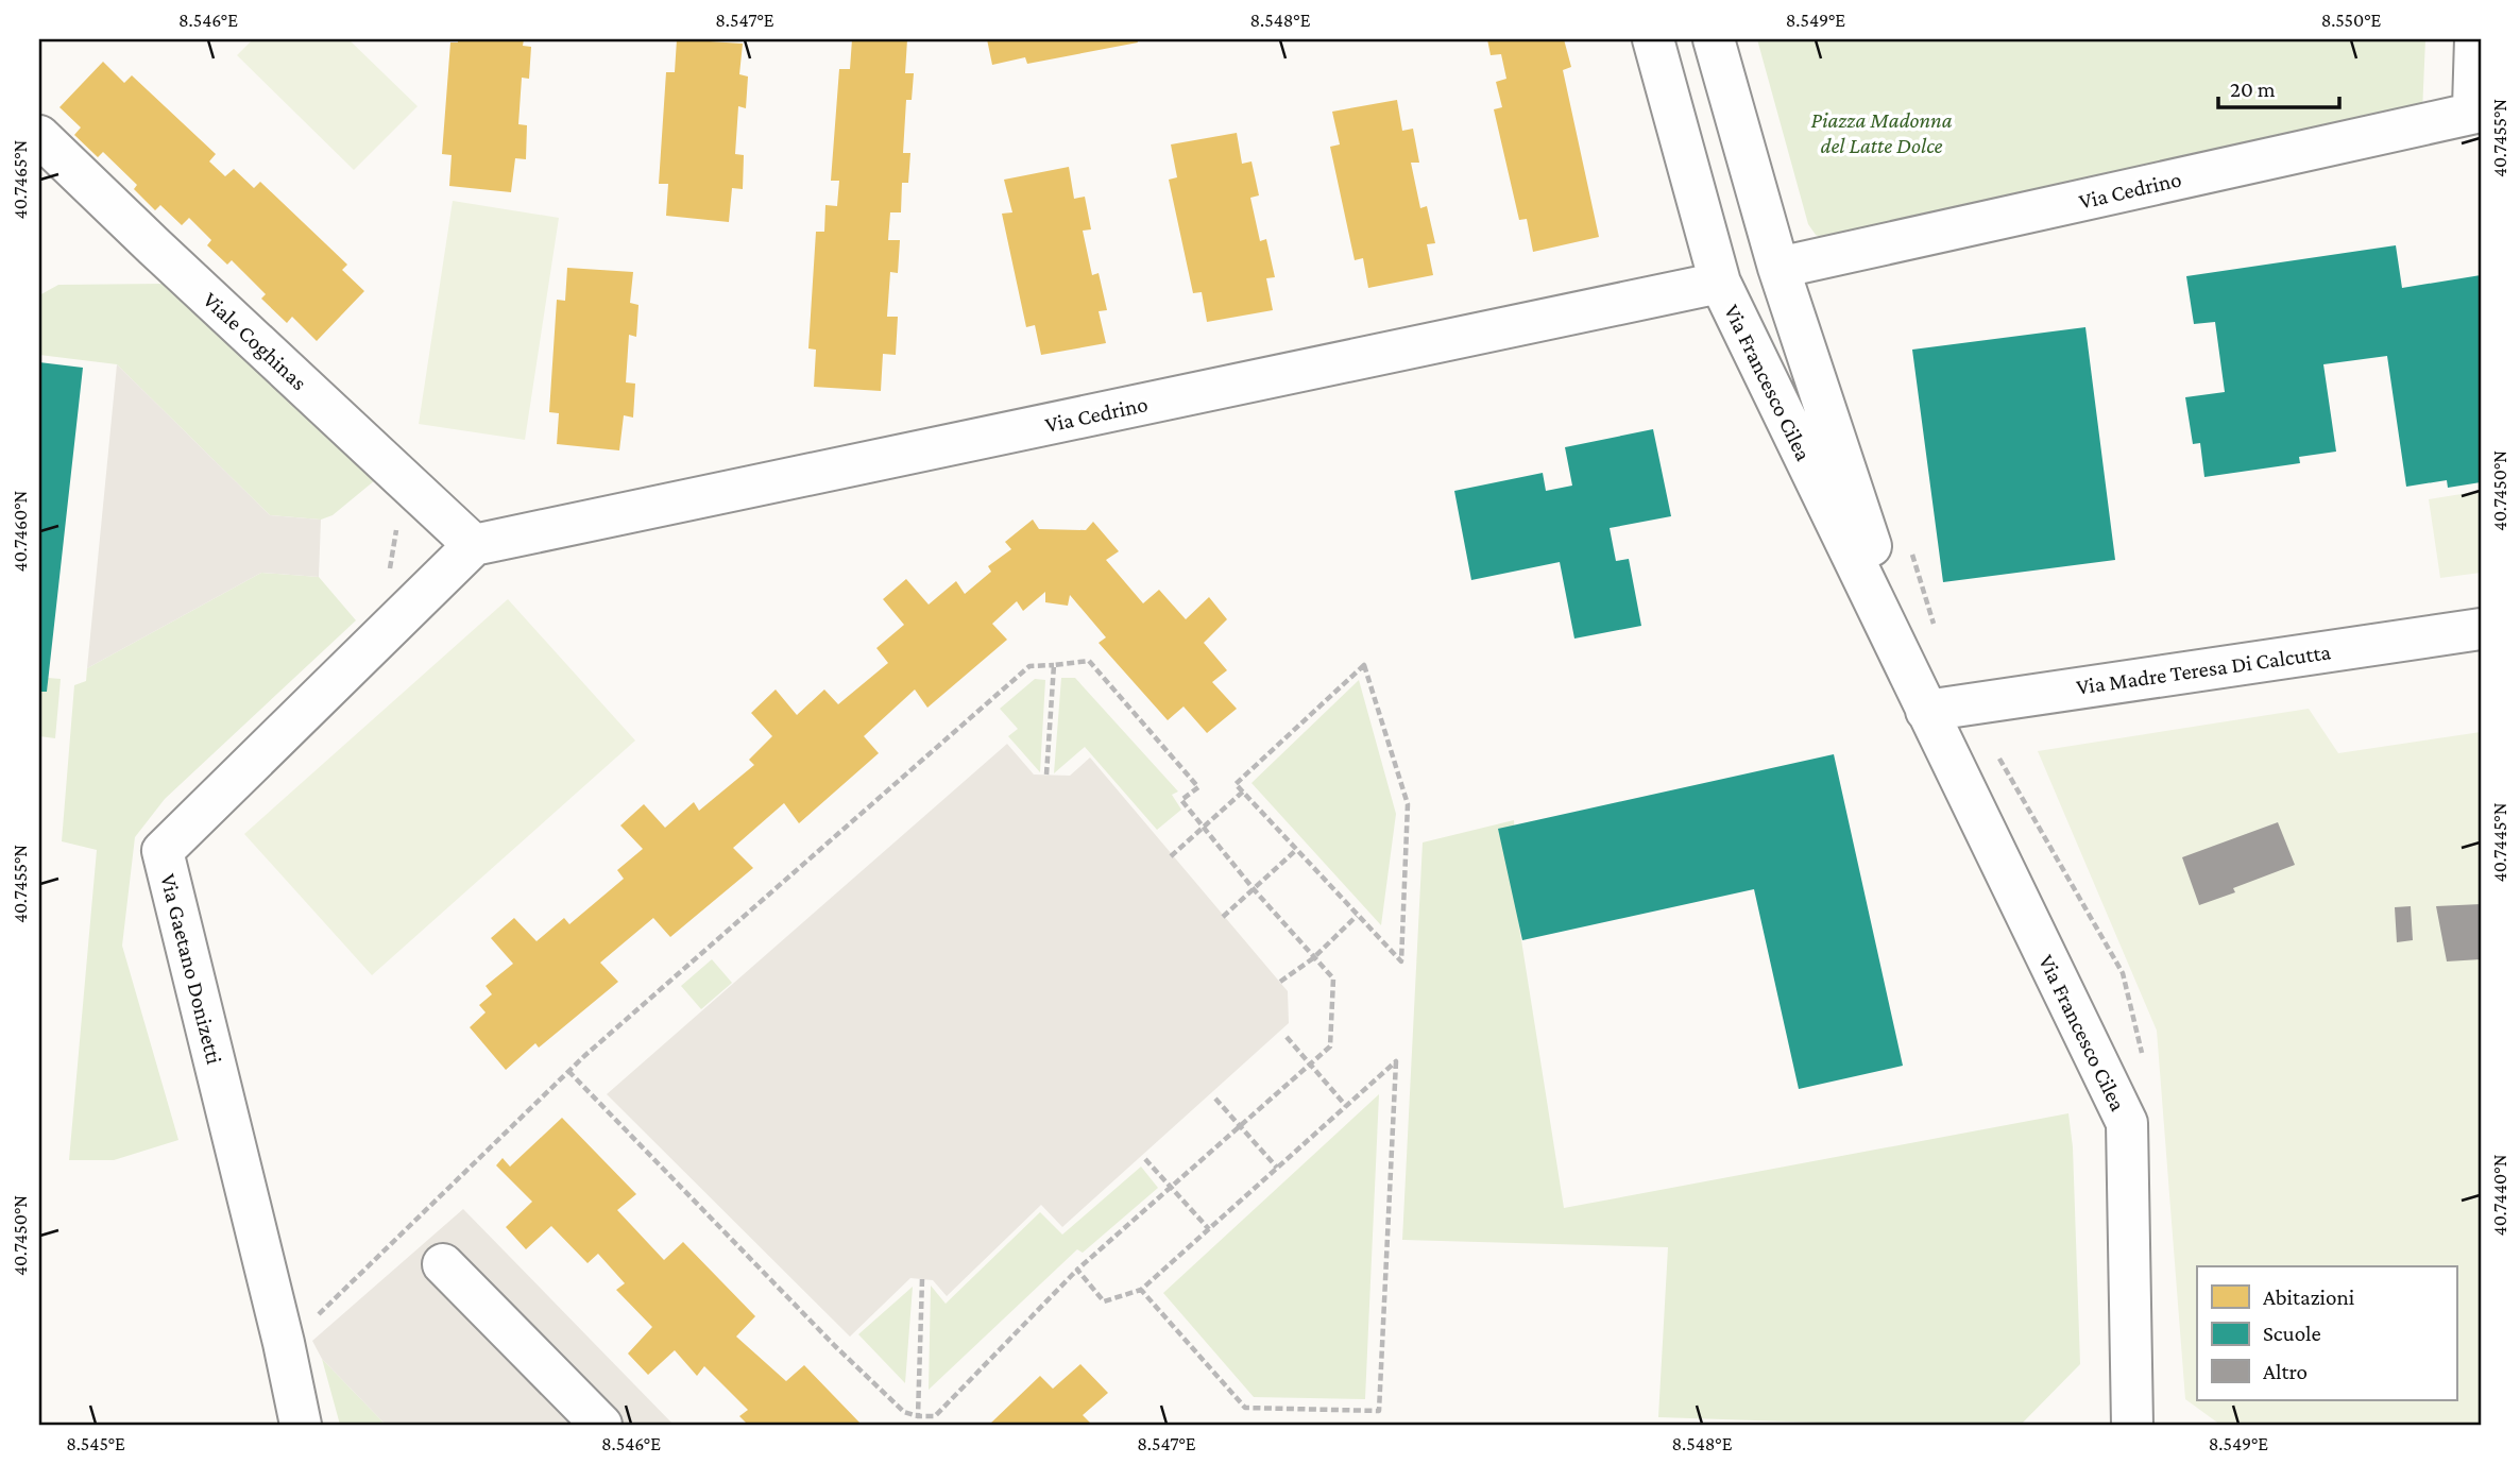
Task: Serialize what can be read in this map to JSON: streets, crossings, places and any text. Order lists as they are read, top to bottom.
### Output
{
  "streets": {
    "street": [
      "Via Cedrino",
      "Viale Coghinas",
      "Via Francesco Cilea",
      "Via Madre Teresa Di Calcutta",
      "Via Gaetano Donizetti"
    ]
  },
  "crossings": [
    ["Via Cedrino", "Viale Coghinas"],
    ["Via Cedrino", "Via Francesco Cilea"],
    ["Via Cedrino", "Via Gaetano Donizetti"],
    ["Viale Coghinas", "Via Gaetano Donizetti"],
    ["Via Francesco Cilea", "Via Madre Teresa Di Calcutta"]
  ],
  "parks": ["Piazza Madonna del Latte Dolce"],
  "legend": ["Abitazioni", "Scuole", "Altro"],
  "scale_bar": "20 m",
  "coordinates": [
    "8.546°E",
    "8.547°E",
    "8.548°E",
    "8.549°E",
    "8.550°E",
    "40.7455°N",
    "40.7465°N",
    "40.7450°N",
    "40.7460°N",
    "40.7445°N",
    "40.7440°N",
    "8.545°E"
  ]
}
